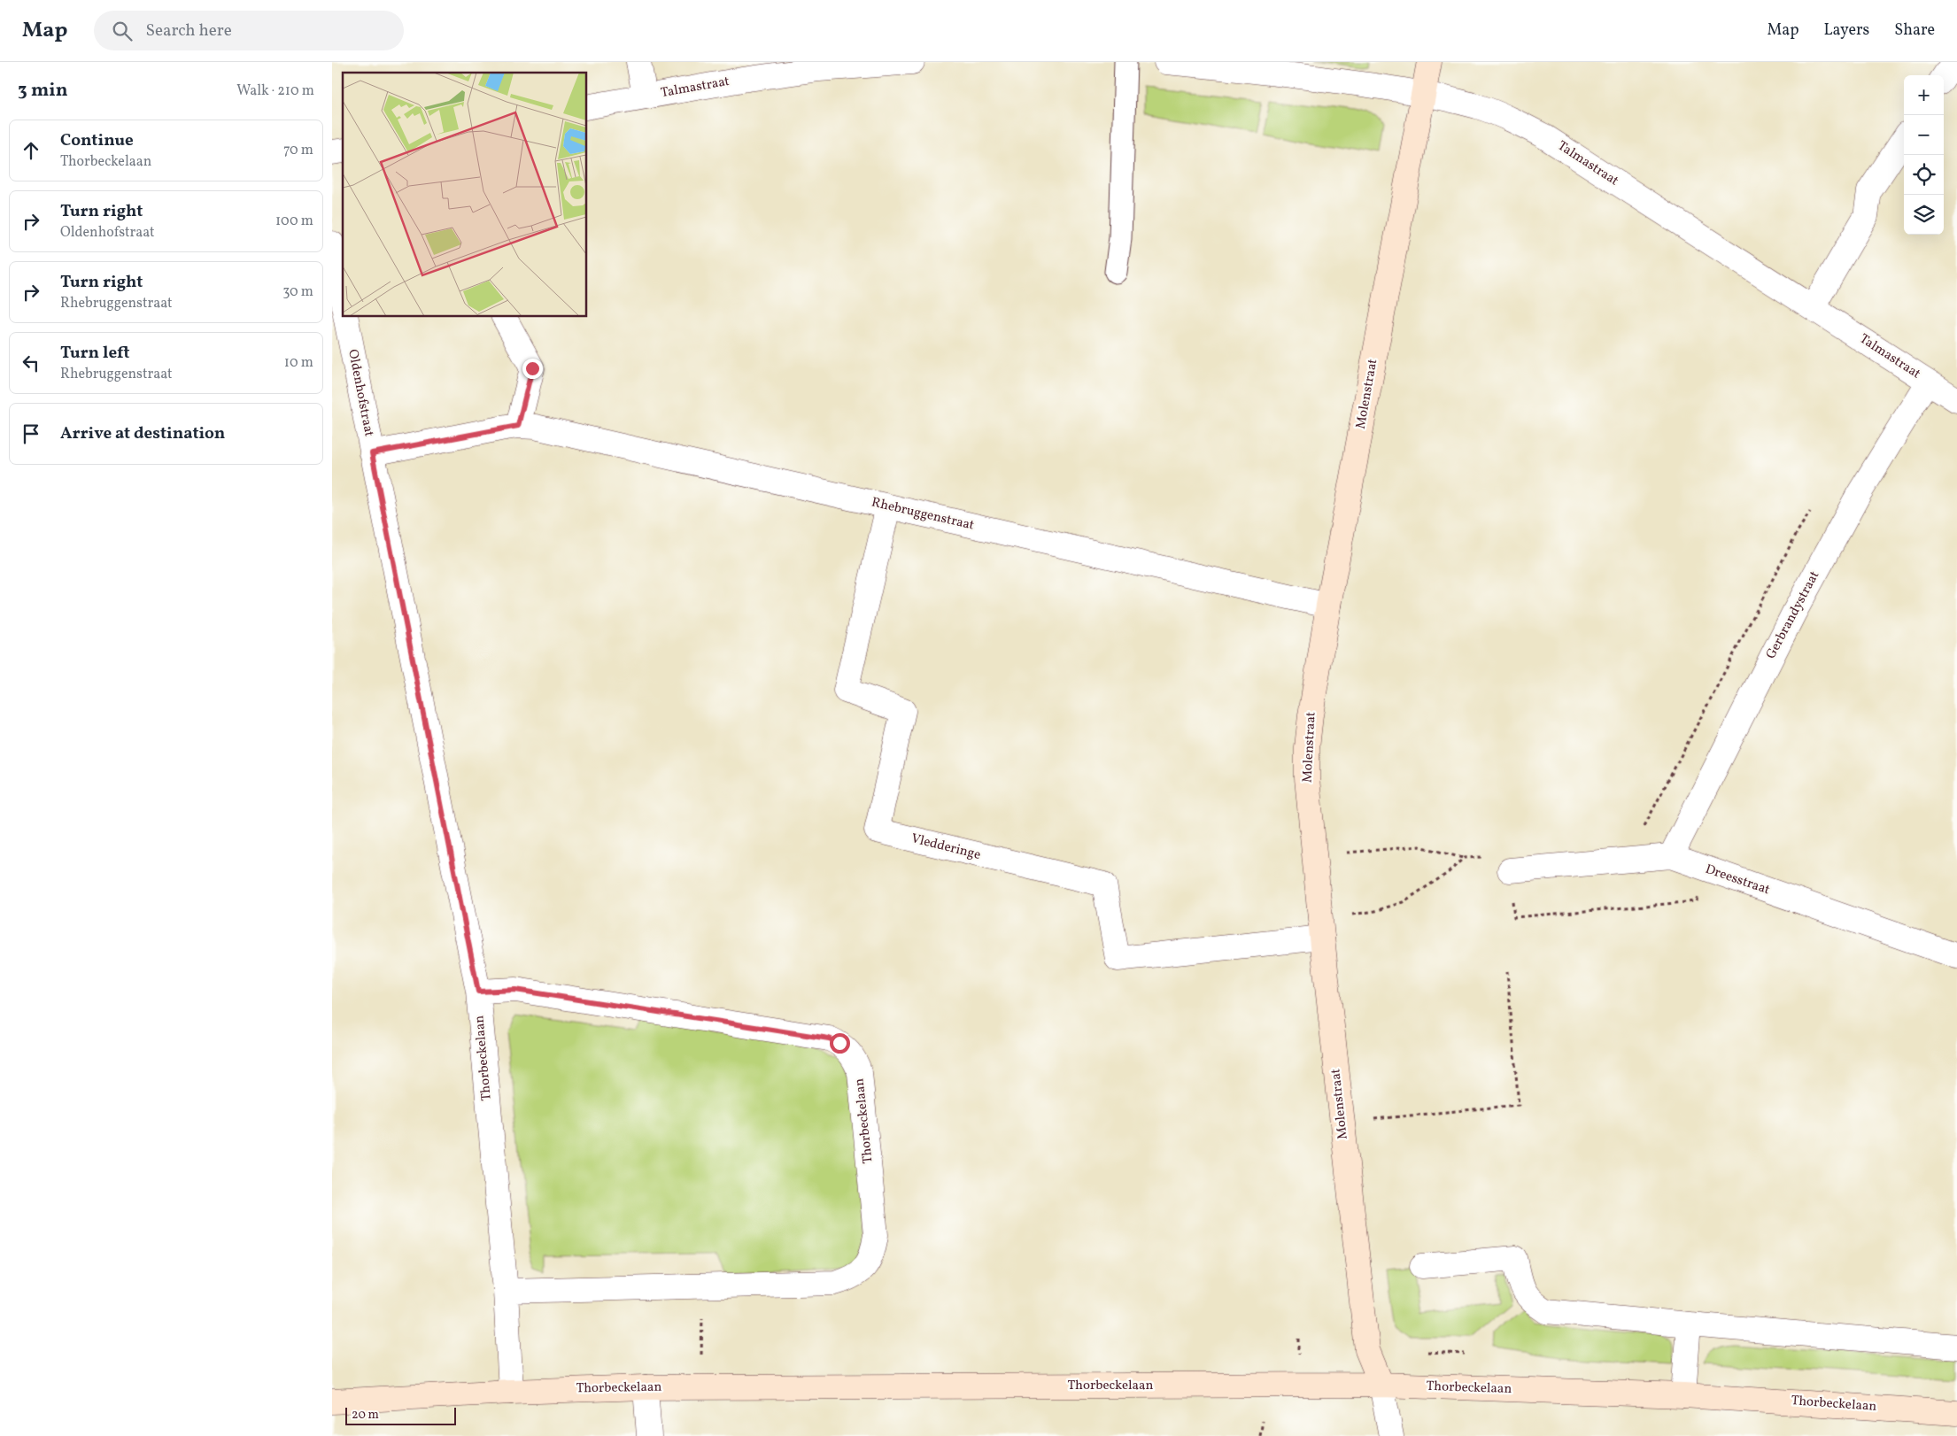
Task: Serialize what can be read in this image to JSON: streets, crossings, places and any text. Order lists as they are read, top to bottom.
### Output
{
  "streets": {
    "street": [
      "Talmastraat",
      "Oldenhofstraat",
      "Molenstraat",
      "Rhebruggenstraat",
      "Gerbrandystraat",
      "Vledderinge",
      "Dreesstraat",
      "Thorbeckelaan"
    ]
  },
  "crossings": [
    ["Talmastraat", "Molenstraat"],
    ["Talmastraat", "Gerbrandystraat"],
    ["Oldenhofstraat", "Rhebruggenstraat"],
    ["Oldenhofstraat", "Thorbeckelaan"],
    ["Molenstraat", "Rhebruggenstraat"],
    ["Molenstraat", "Vledderinge"],
    ["Molenstraat", "Thorbeckelaan"],
    ["Rhebruggenstraat", "Vledderinge"],
    ["Gerbrandystraat", "Dreesstraat"]
  ],
  "scale_bar": "20 m",
  "page": {
    "header": "Map",
    "search": "Search here",
    "nav": ["Map", "Layers", "Share"],
    "heading": ["3 min", "Walk · 210 m"],
    "map_buttons": ["+", "−"],
    "list": [
      ["Continue", "Thorbeckelaan", "70 m"],
      ["Turn right", "Oldenhofstraat", "100 m"],
      ["Turn right", "Rhebruggenstraat", "30 m"],
      ["Turn left", "Rhebruggenstraat", "10 m"],
      "Arrive at destination"
    ],
    "scale": "20 m"
  }
}
